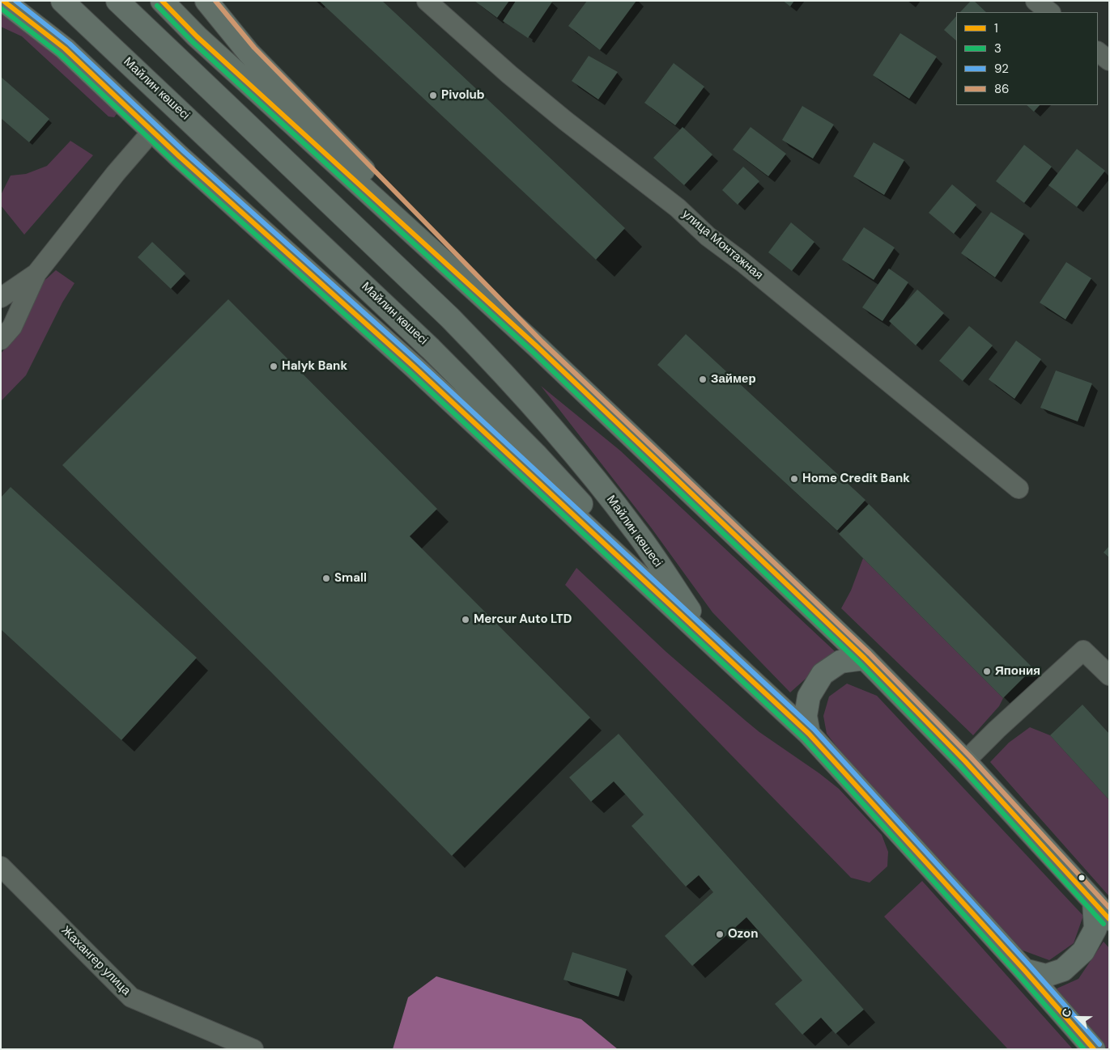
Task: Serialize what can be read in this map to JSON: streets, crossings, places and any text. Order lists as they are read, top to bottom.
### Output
{
  "streets": {
    "main road": ["Майлин көшесі"],
    "street": ["улица Монтажная", "Жахангер улица"]
  },
  "places": [
    "Pivolub",
    "Halyk Bank",
    "Займер",
    "Home Credit Bank",
    "Small",
    "Mercur Auto LTD",
    "Япония",
    "Ozon"
  ],
  "lines": [
    "transit line 1",
    "transit line 92",
    "transit line 86",
    "transit line 3"
  ],
  "legend": [
    "1",
    "3",
    "92",
    "86"
  ],
  "north": "top left"
}
